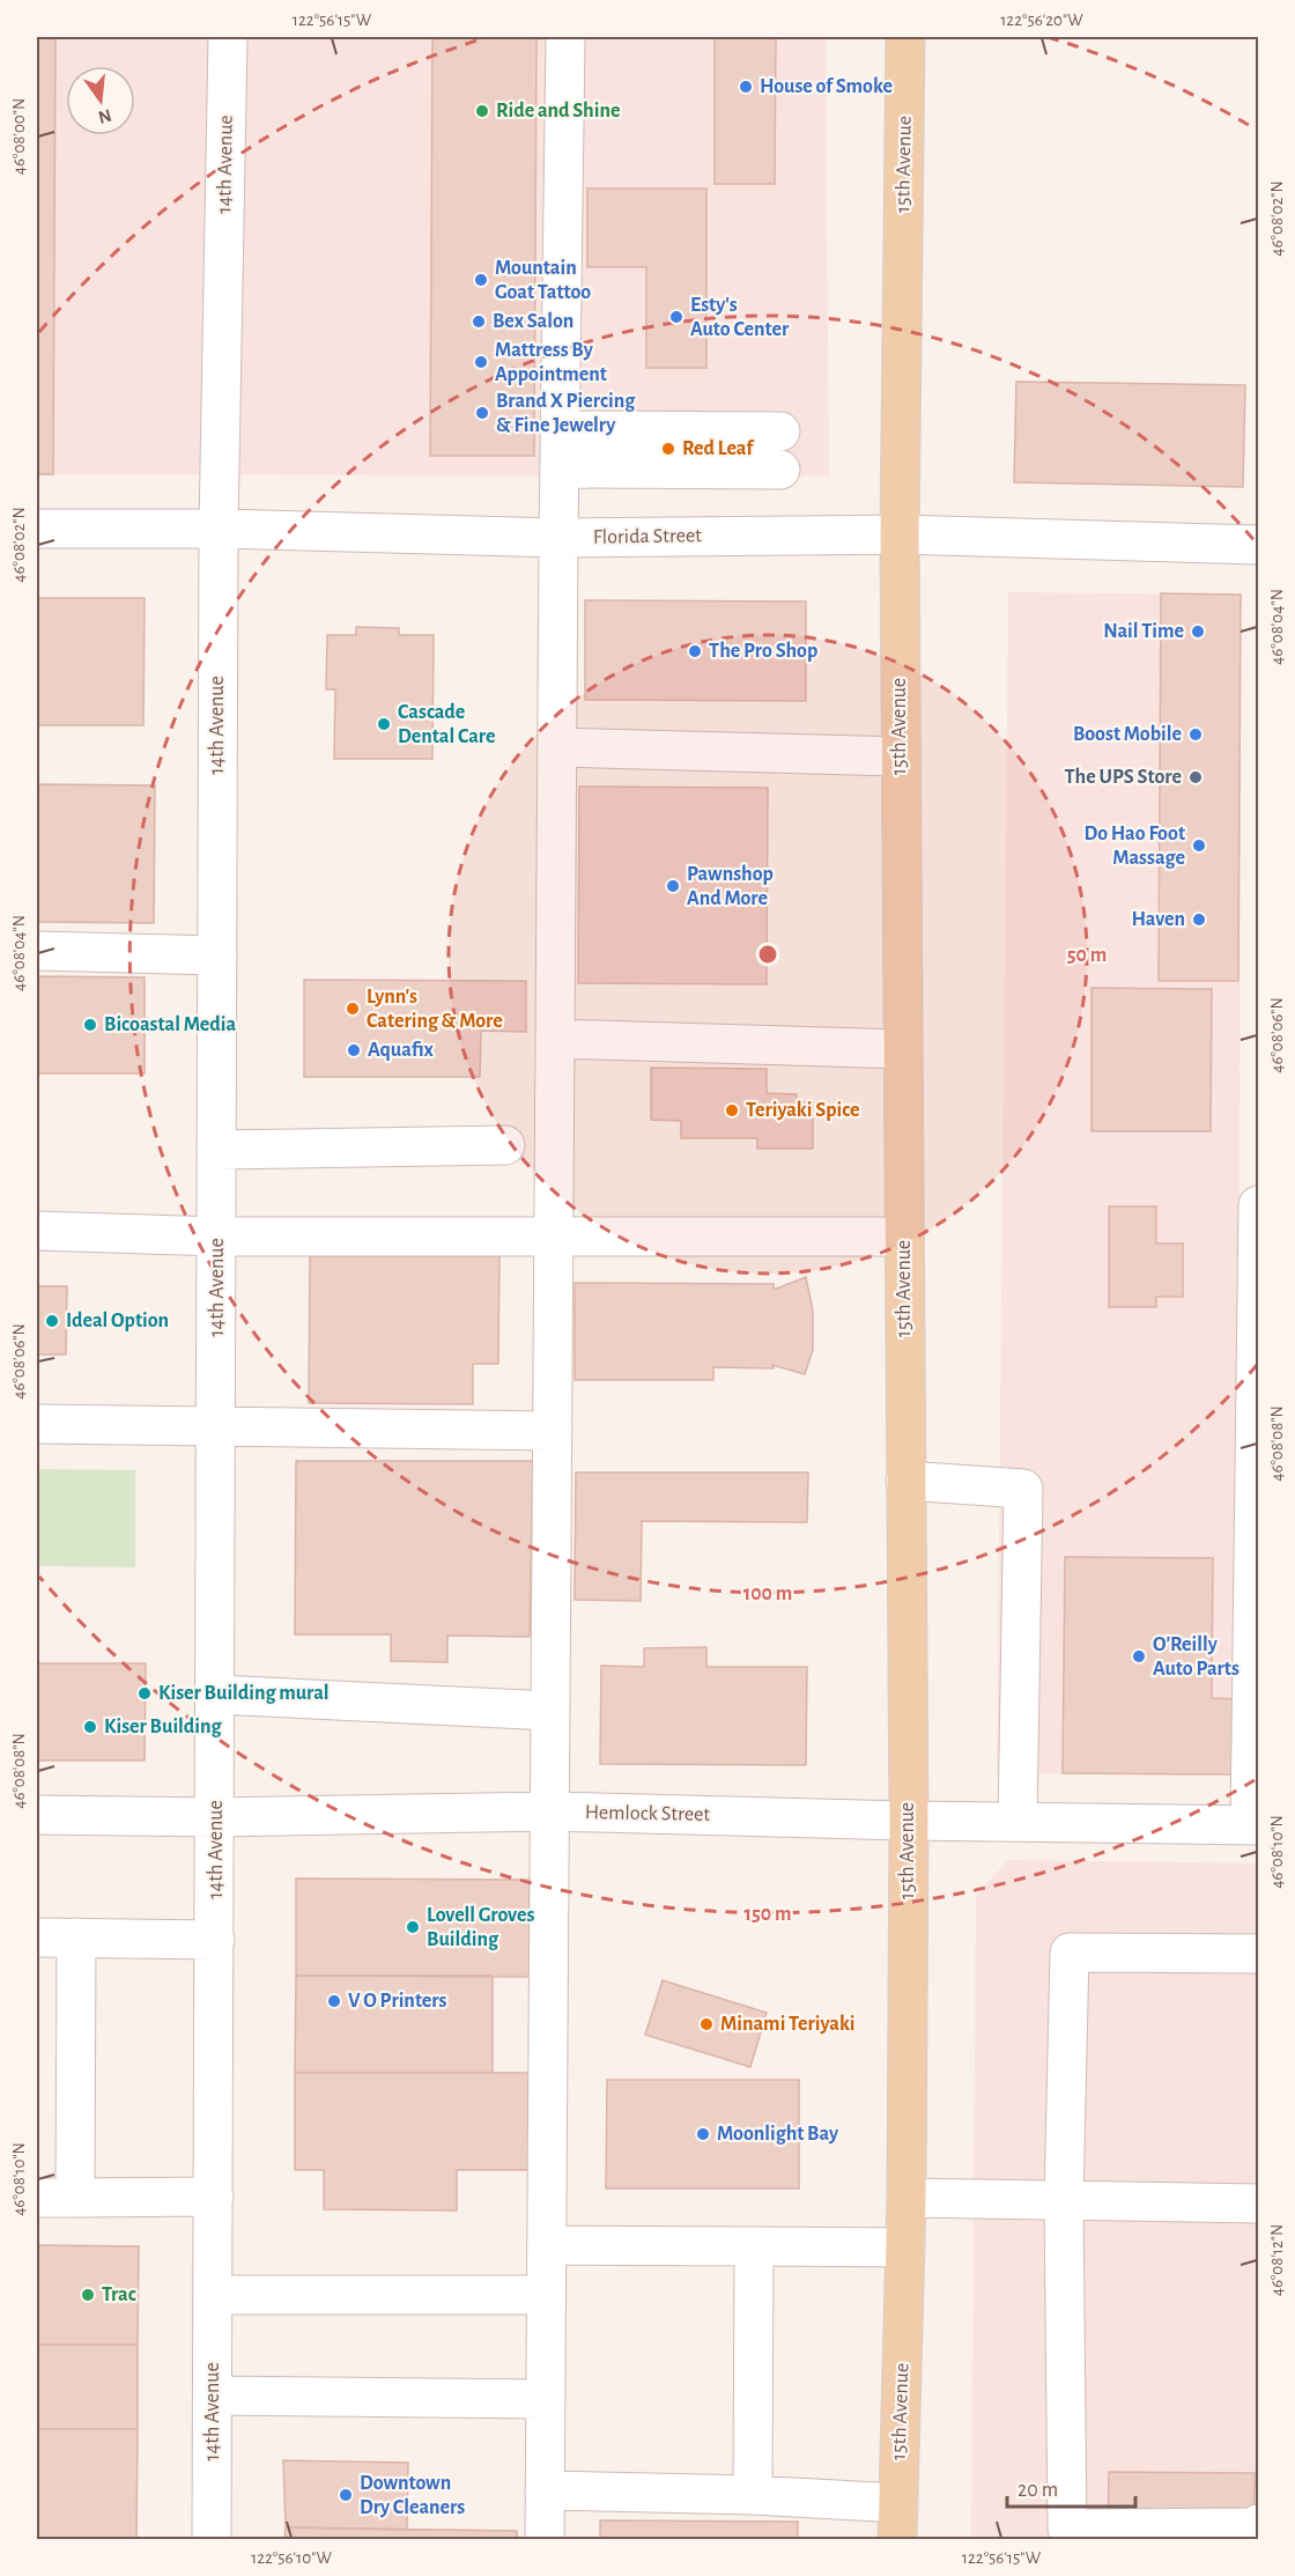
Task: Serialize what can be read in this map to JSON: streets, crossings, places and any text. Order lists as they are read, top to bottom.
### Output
{
  "streets": {
    "main road": ["15th Avenue"],
    "street": ["14th Avenue", "Florida Street", "Hemlock Street"]
  },
  "crossings": [
    ["14th Avenue", "Florida Street"],
    ["14th Avenue", "Hemlock Street"],
    ["15th Avenue", "Florida Street"],
    ["15th Avenue", "Hemlock Street"]
  ],
  "places": [
    "House of Smoke",
    "Ride and Shine",
    "Mountain Goat Tattoo",
    "Esty's Auto Center",
    "Bex Salon",
    "Mattress By Appointment",
    "Brand X Piercing & Fine Jewelry",
    "Red Leaf",
    "Nail Time",
    "The Pro Shop",
    "Cascade Dental Care",
    "Boost Mobile",
    "The UPS Store",
    "Do Hao Foot Massage",
    "Pawnshop And More",
    "Haven",
    "Lynn's Catering & More",
    "Bicoastal Media",
    "Aquafix",
    "Teriyaki Spice",
    "Ideal Option",
    "O'Reilly Auto Parts",
    "Kiser Building mural",
    "Kiser Building",
    "Lovell Groves Building",
    "V O Printers",
    "Minami Teriyaki",
    "Moonlight Bay",
    "Trac",
    "Downtown Dry Cleaners"
  ],
  "scale_bar": "20 m",
  "north": "bottom",
  "coordinates": [
    "122°56'15\"W",
    "122°56'20\"W",
    "46°08'00\"N",
    "46°08'02\"N",
    "46°08'04\"N",
    "46°08'06\"N",
    "46°08'08\"N",
    "46°08'10\"N",
    "46°08'12\"N",
    "122°56'10\"W"
  ],
  "rings": ["50 m", "100 m", "150 m"]
}
